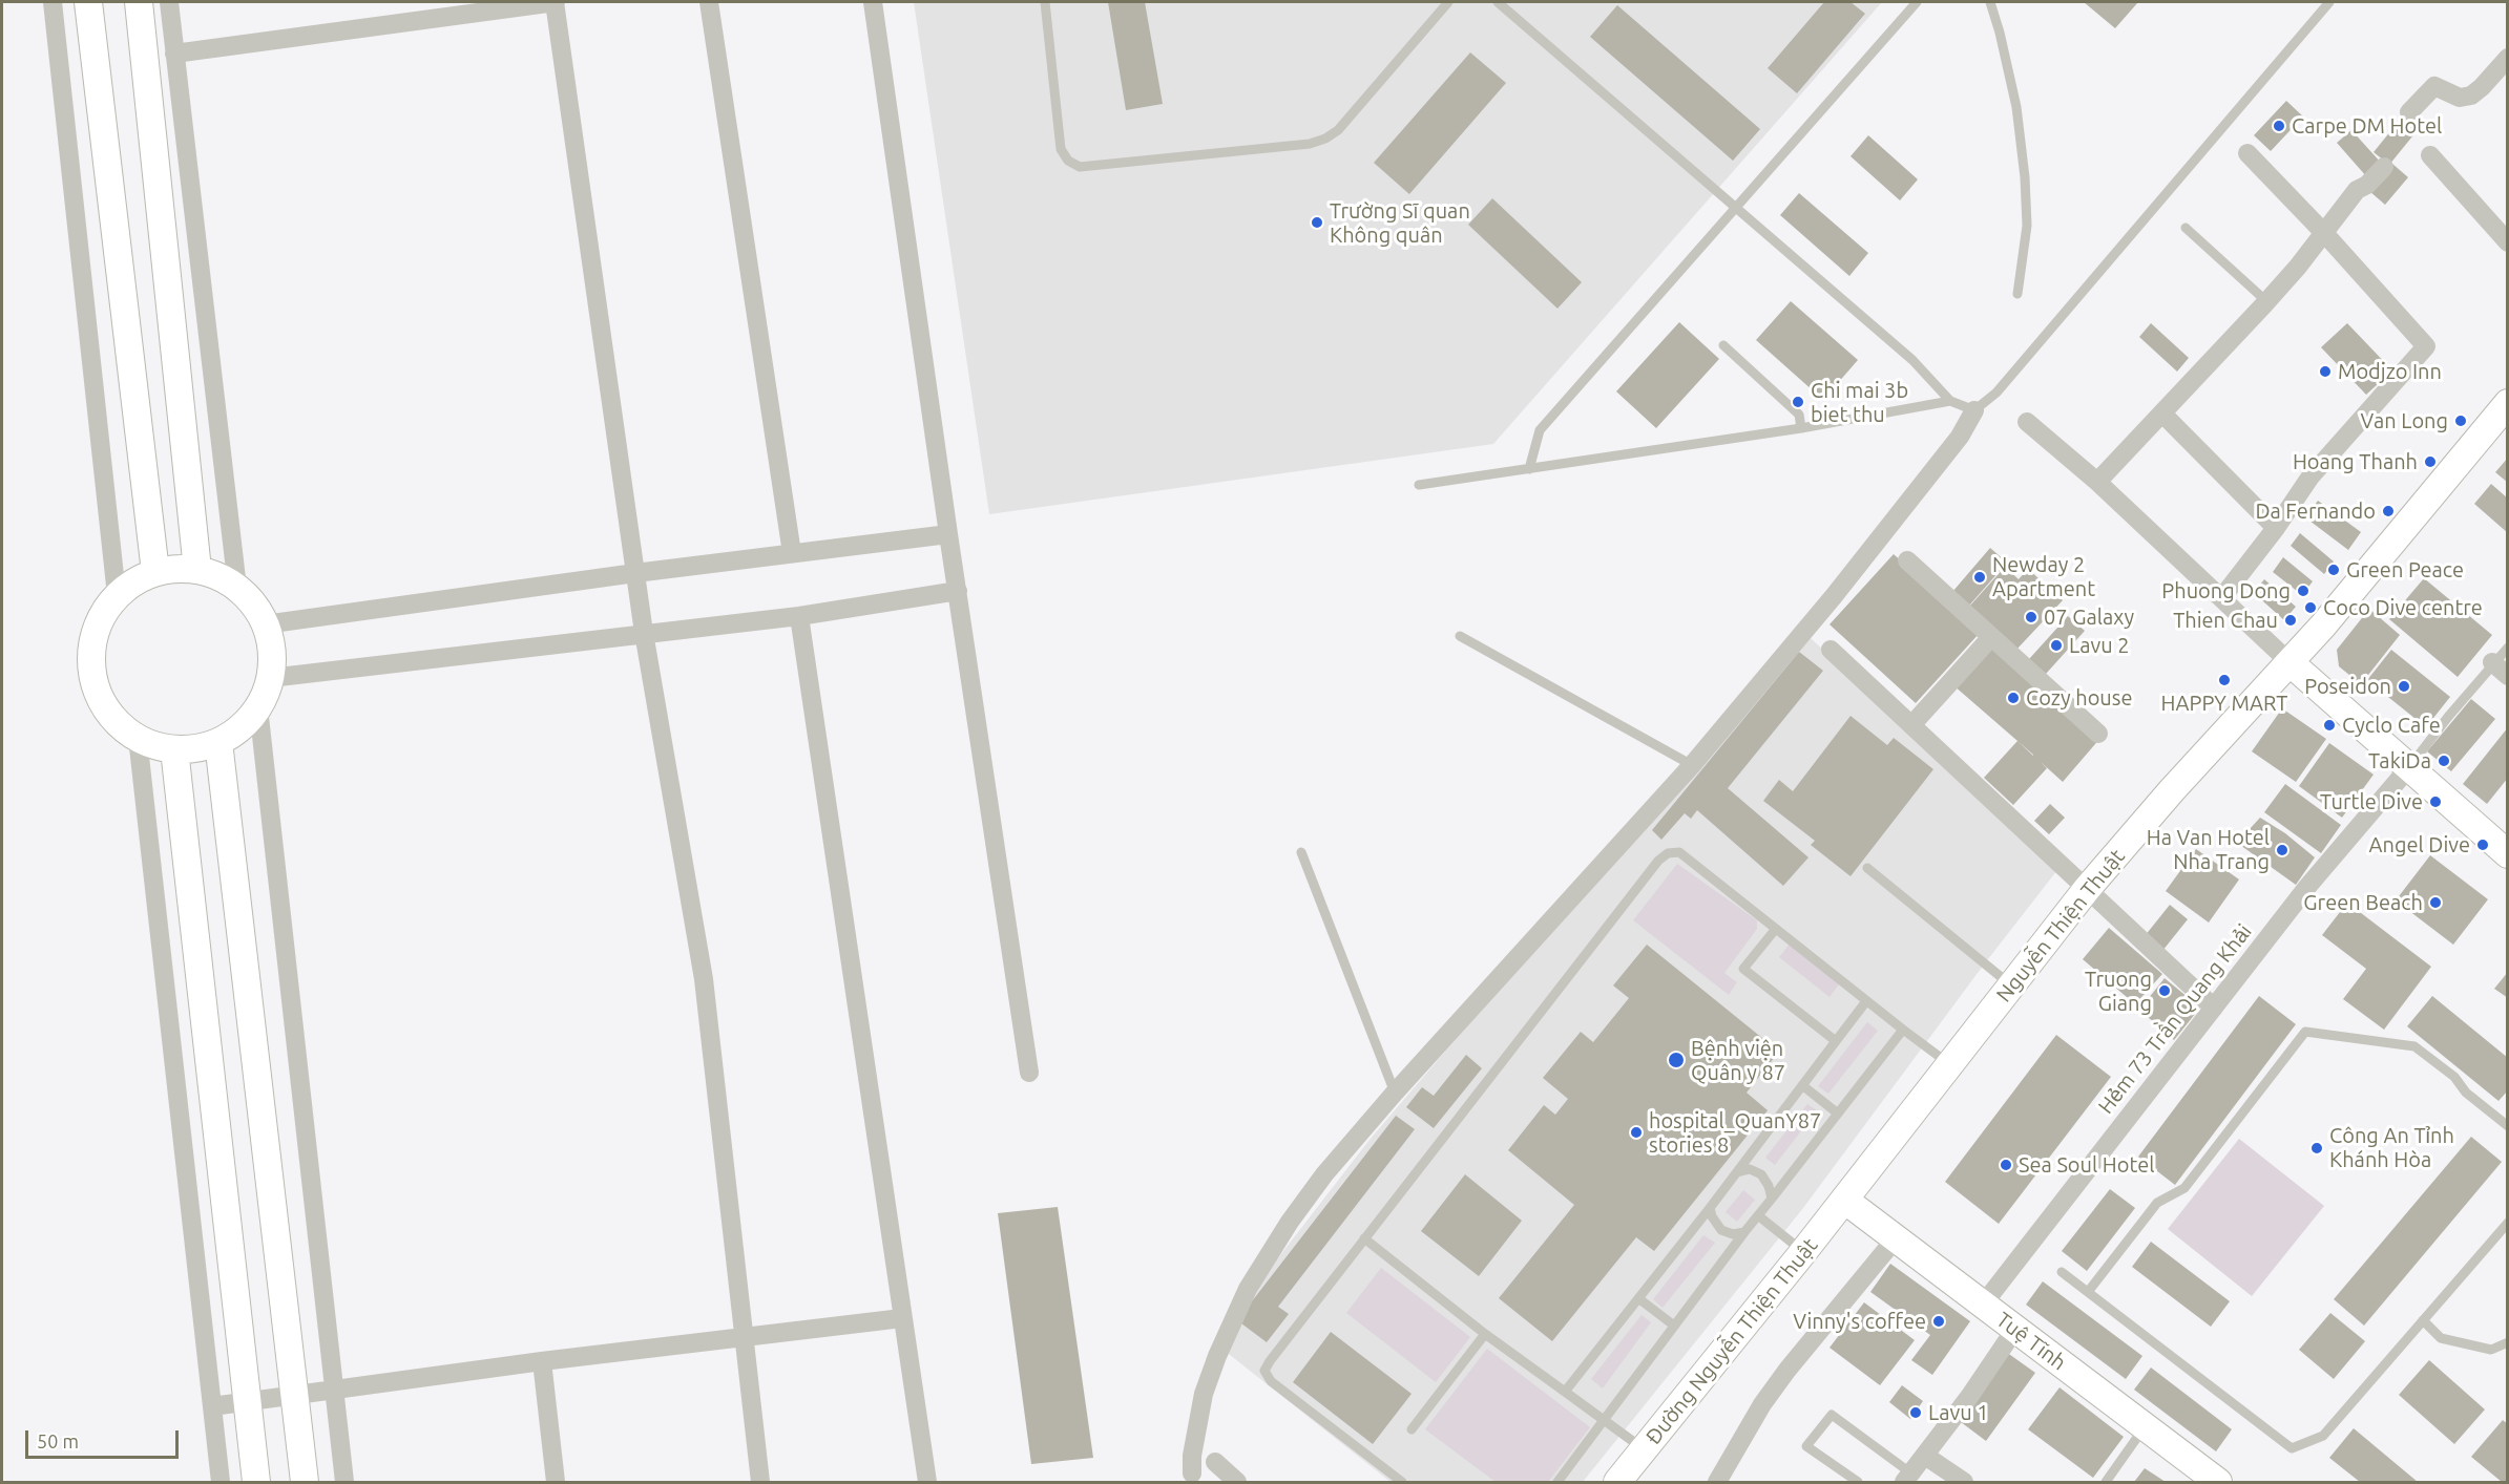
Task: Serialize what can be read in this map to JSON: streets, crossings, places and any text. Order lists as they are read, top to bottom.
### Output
{
  "streets": {
    "street": [
      "Nguyễn Thiện Thuật",
      "Hẻm 73 Trần Quang Khải",
      "Đường Nguyễn Thiện Thuật",
      "Tuệ Tĩnh"
    ]
  },
  "crossings": [
    ["Nguyễn Thiện Thuật", "Đường Nguyễn Thiện Thuật"],
    ["Nguyễn Thiện Thuật", "Tuệ Tĩnh"],
    ["Hẻm 73 Trần Quang Khải", "Tuệ Tĩnh"],
    ["Đường Nguyễn Thiện Thuật", "Tuệ Tĩnh"]
  ],
  "places": [
    "Carpe DM Hotel",
    "Trường Sĩ quan Không quân",
    "Modjzo Inn",
    "Chi mai 3b biet thu",
    "Van Long",
    "Hoang Thanh",
    "Da Fernando",
    "Green Peace",
    "Newday 2 Apartment",
    "Phuong Dong",
    "Coco Dive centre",
    "07 Galaxy",
    "Thien Chau",
    "Lavu 2",
    "HAPPY MART",
    "Poseidon",
    "Cozy house",
    "Cyclo Cafe",
    "TakiDa",
    "Turtle Dive",
    "Angel Dive",
    "Ha Van Hotel Nha Trang",
    "Green Beach",
    "Truong Giang",
    "Bệnh viện Quân y 87",
    "hospital_QuanY87 stories 8",
    "Công An Tỉnh Khánh Hòa",
    "Sea Soul Hotel",
    "Vinny's coffee",
    "Lavu 1"
  ],
  "scale_bar": "50 m"
}
